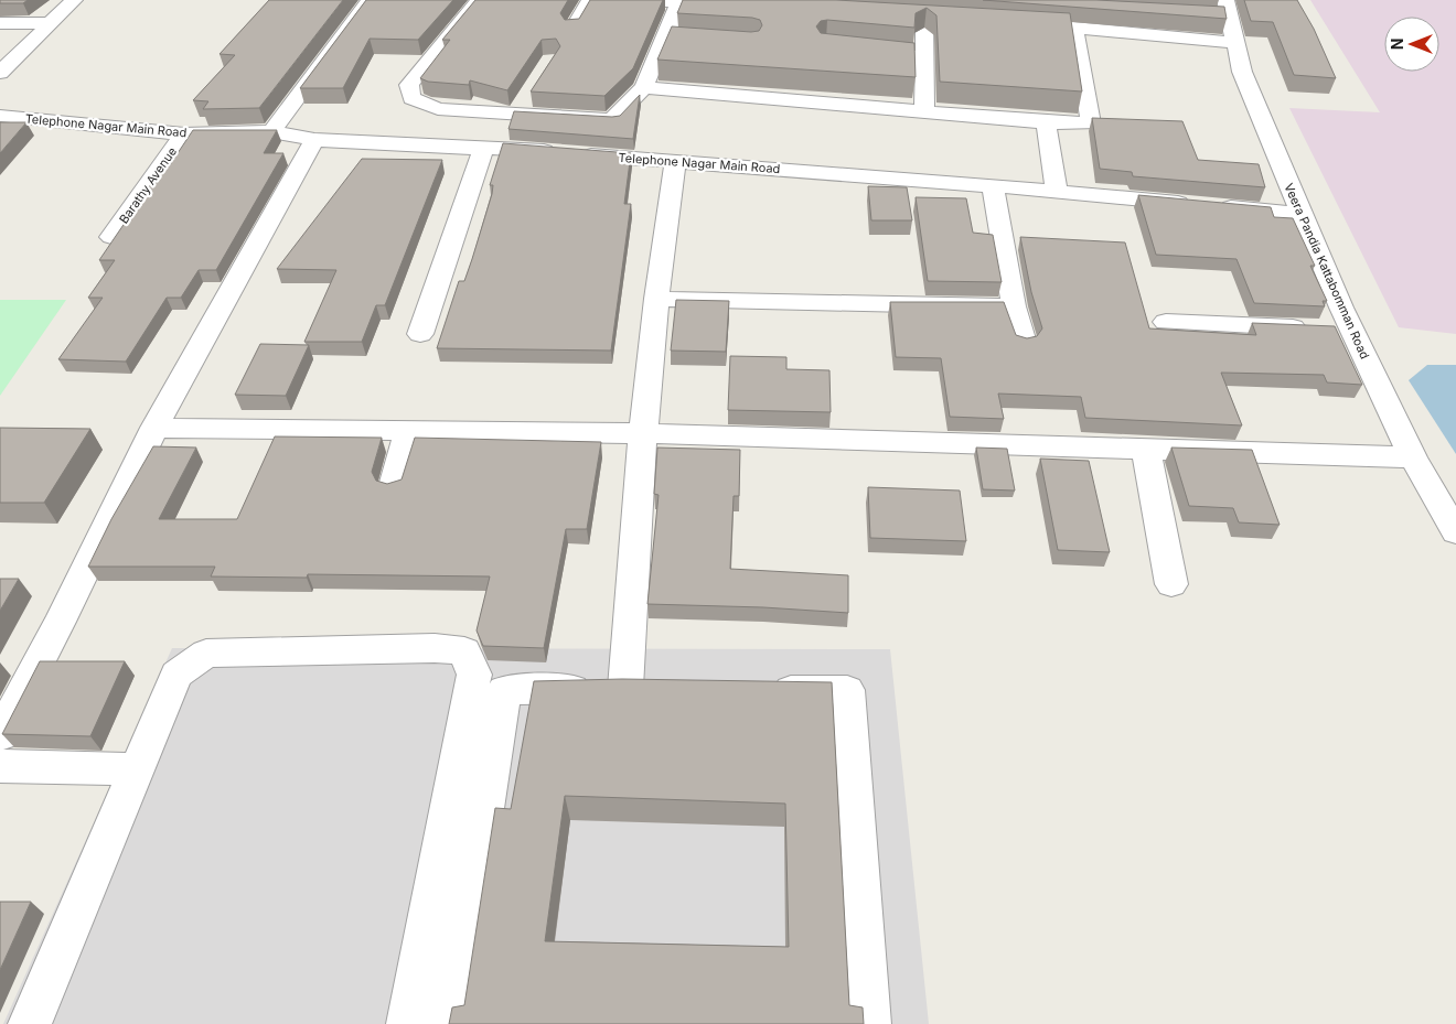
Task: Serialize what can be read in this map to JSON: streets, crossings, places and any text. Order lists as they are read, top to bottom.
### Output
{
  "streets": {
    "street": ["Telephone Nagar Main Road", "Barathy Avenue", "Veera Pandia Kattabomman Road"]
  },
  "crossings": [
    ["Telephone Nagar Main Road", "Barathy Avenue"],
    ["Telephone Nagar Main Road", "Veera Pandia Kattabomman Road"]
  ],
  "north": "left"
}
